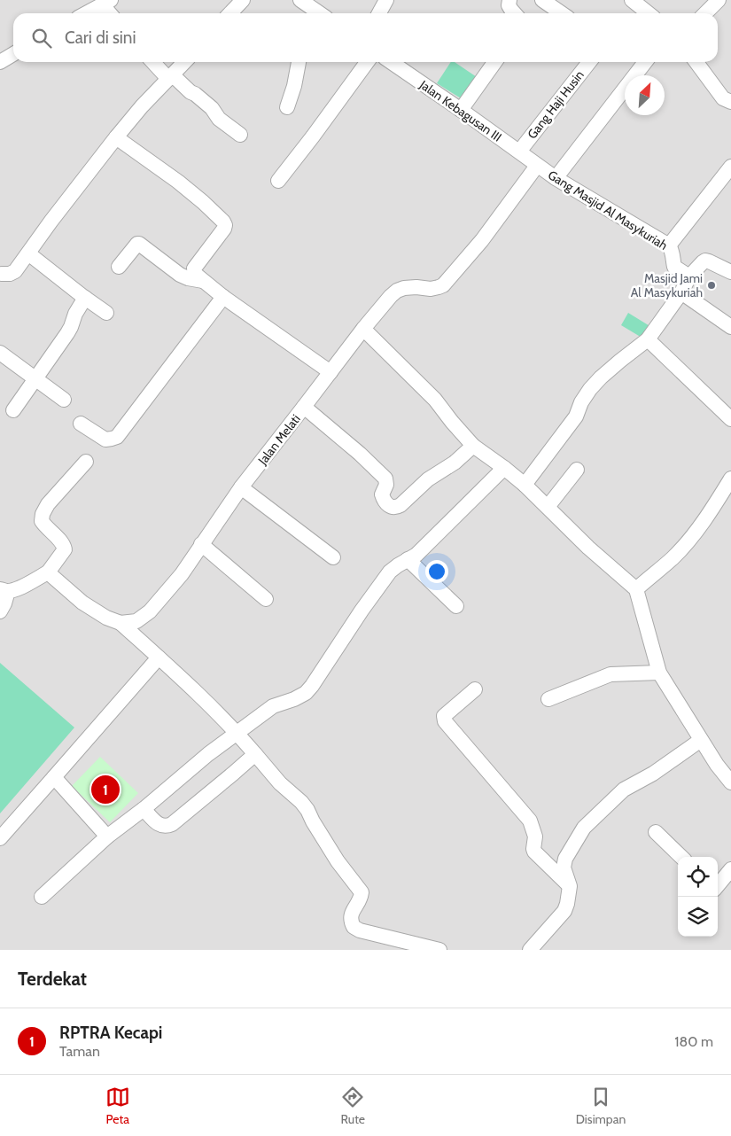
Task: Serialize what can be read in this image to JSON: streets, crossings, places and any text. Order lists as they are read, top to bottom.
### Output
{
  "streets": {
    "street": [
      "Gang Haji Husin",
      "Jalan Kebagusan III",
      "Gang Masjid Al Masykuriah",
      "Jalan Melati"
    ]
  },
  "crossings": [
    ["Gang Haji Husin", "Jalan Kebagusan III"],
    ["Jalan Kebagusan III", "Gang Masjid Al Masykuriah"],
    ["Jalan Kebagusan III", "Jalan Melati"],
    ["Gang Masjid Al Masykuriah", "Jalan Melati"]
  ],
  "places": ["Masjid Jami Al Masykuriah"],
  "north": "top right",
  "page": {
    "search": "Cari di sini",
    "pins": "1",
    "heading": "Terdekat",
    "list": [
      {
        "mark": "1",
        "name": "RPTRA Kecapi",
        "note": "Taman",
        "value": "180 m"
      }
    ],
    "nav": ["Peta", "Rute", "Disimpan"]
  }
}
